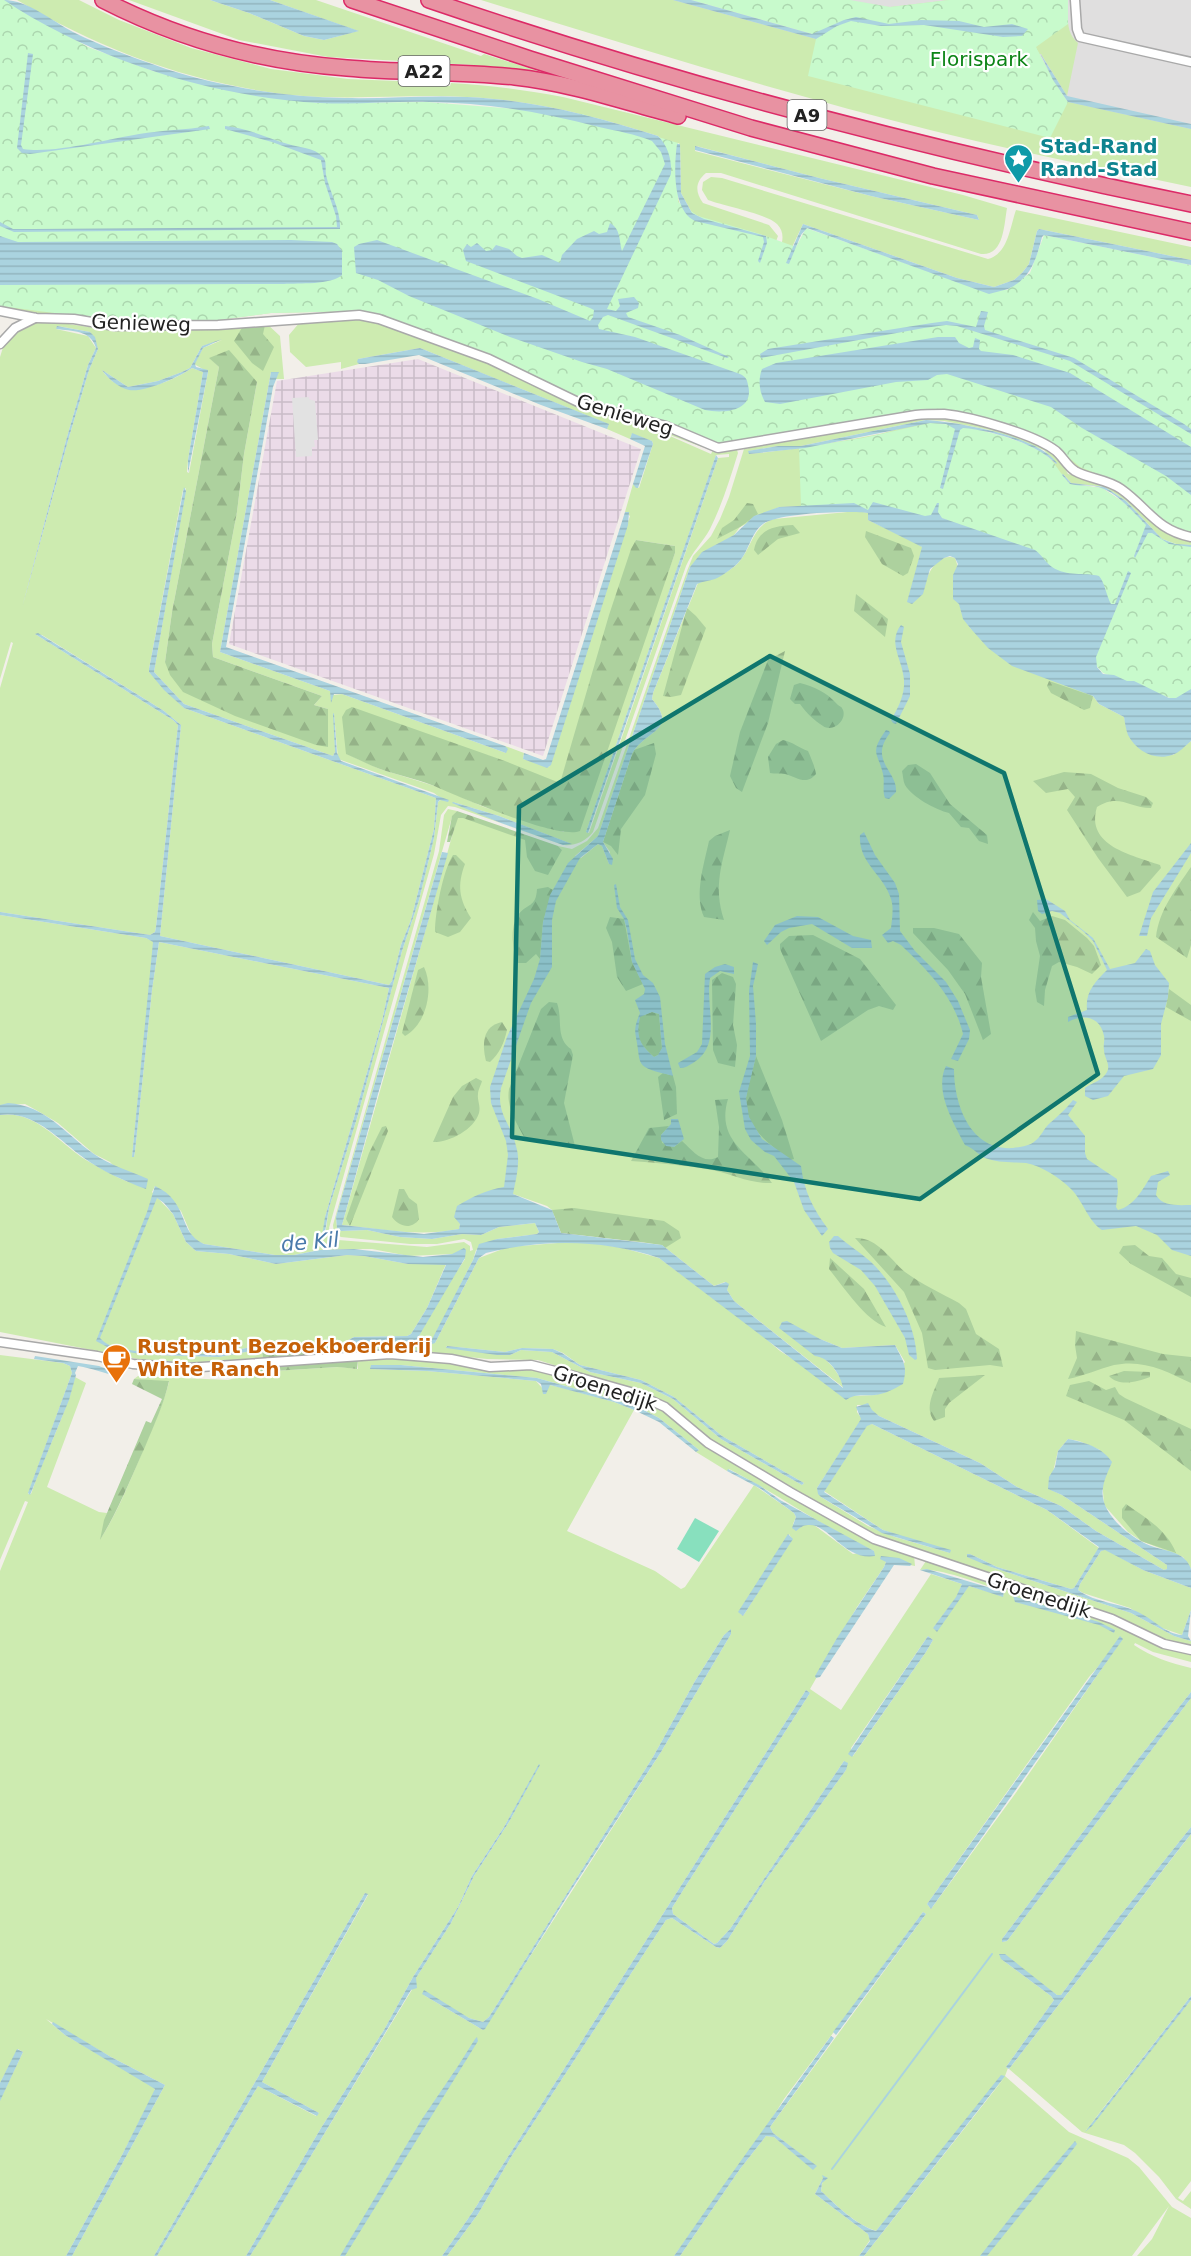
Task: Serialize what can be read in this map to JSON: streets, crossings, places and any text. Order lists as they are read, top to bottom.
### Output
{
  "streets": {
    "highway": ["A22", "A9"],
    "street": ["Genieweg", "Groenedijk"]
  },
  "crossings": [
    ["A22", "A9"]
  ],
  "water": ["de Kil"],
  "parks": ["Florispark"],
  "places": {
    "place": ["Stad-Rand Rand-Stad"],
    "cafe": ["Rustpunt Bezoekboerderij White Ranch"]
  }
}
